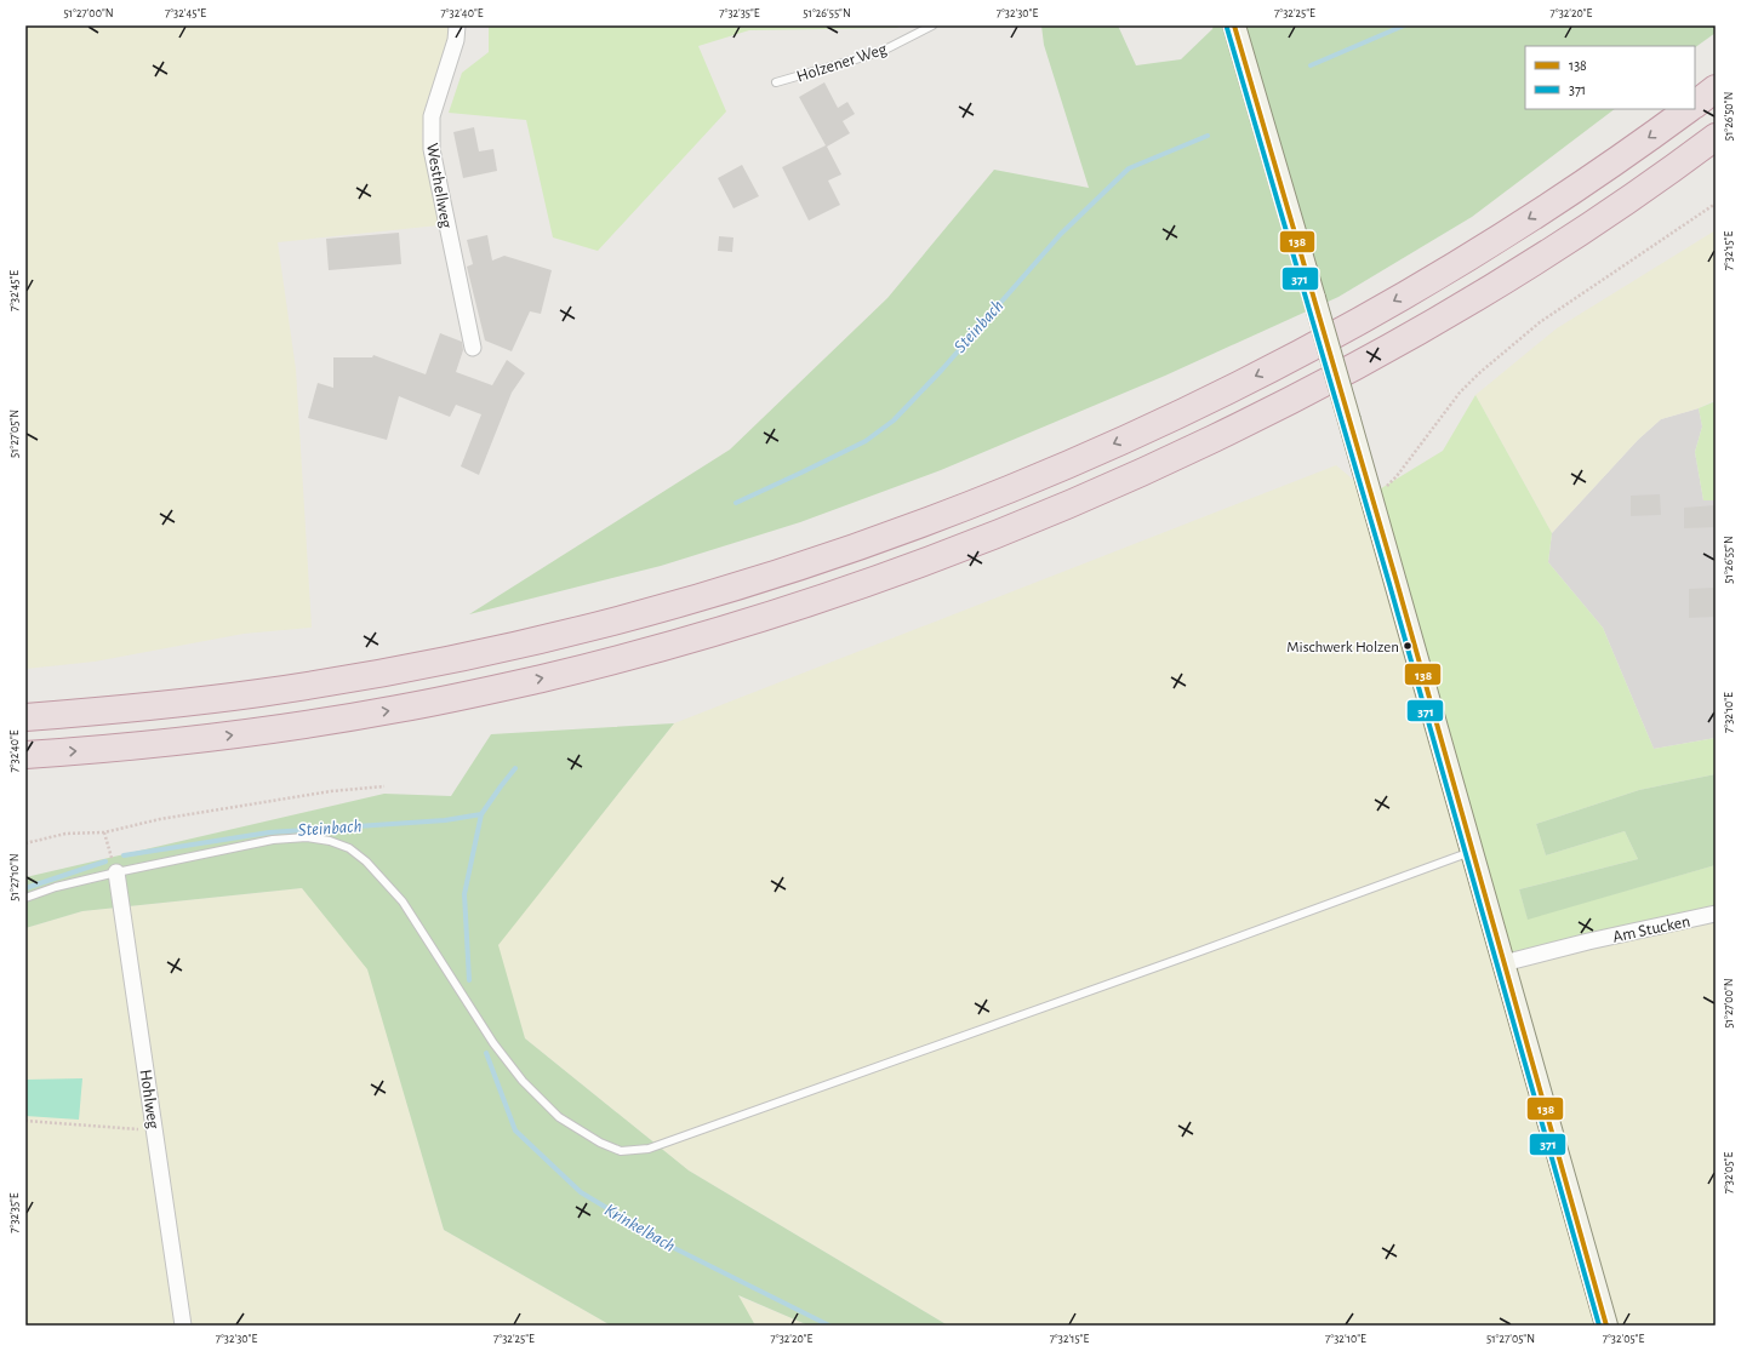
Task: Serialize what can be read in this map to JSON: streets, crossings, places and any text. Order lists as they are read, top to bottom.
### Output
{
  "streets": {
    "street": ["Westhellweg", "Am Stucken", "Hohlweg"],
    "lane": ["Holzener Weg"]
  },
  "water": ["Steinbach", "Krinkelbach"],
  "places": ["Mischwerk Holzen"],
  "lines": ["transit line 138", "transit line 371"],
  "legend": ["138", "371"],
  "coordinates": [
    "51°27'00\"N",
    "7°32'45\"E",
    "7°32'40\"E",
    "7°32'35\"E",
    "51°26'55\"N",
    "7°32'30\"E",
    "7°32'25\"E",
    "7°32'20\"E",
    "51°26'50\"N",
    "7°32'15\"E",
    "51°27'05\"N",
    "7°32'10\"E",
    "51°27'10\"N",
    "7°32'05\"E"
  ]
}
